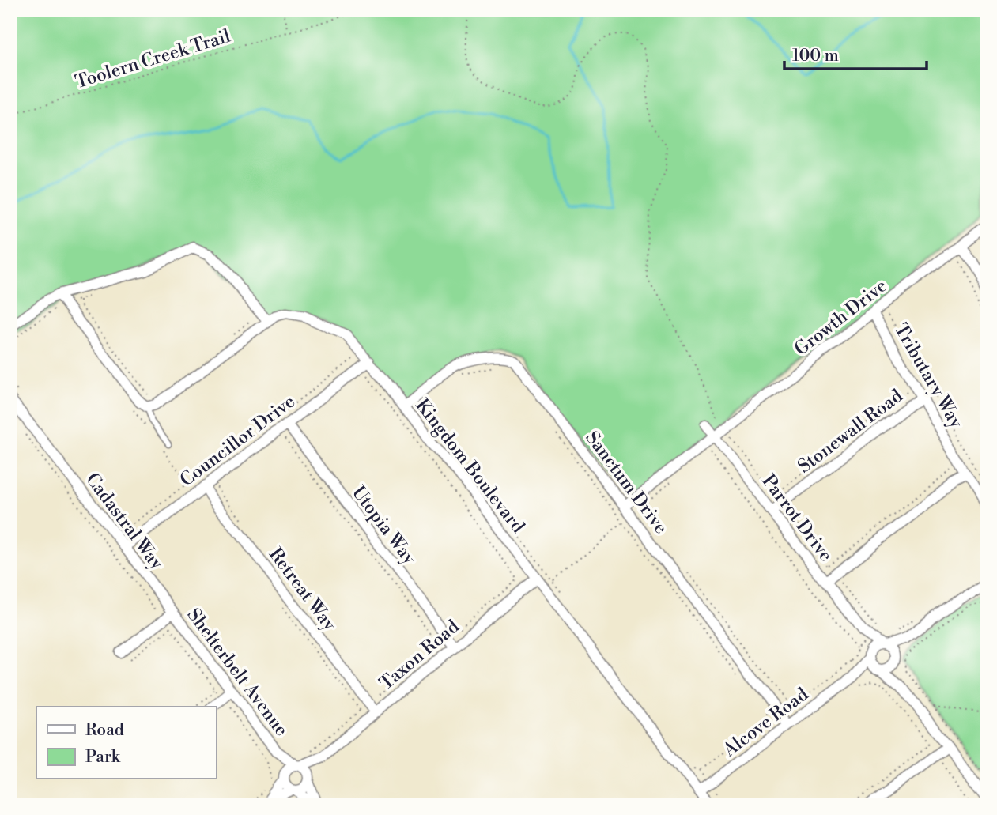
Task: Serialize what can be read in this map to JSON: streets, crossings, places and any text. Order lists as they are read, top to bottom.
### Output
{
  "streets": {
    "street": [
      "Growth Drive",
      "Tributary Way",
      "Stonewall Road",
      "Councillor Drive",
      "Kingdom Boulevard",
      "Sanctum Drive",
      "Parrot Drive",
      "Cadastral Way",
      "Utopia Way",
      "Retreat Way",
      "Taxon Road",
      "Shelterbelt Avenue",
      "Alcove Road"
    ],
    "path": ["Toolern Creek Trail"]
  },
  "crossings": [
    ["Growth Drive", "Tributary Way"],
    ["Growth Drive", "Sanctum Drive"],
    ["Growth Drive", "Parrot Drive"],
    ["Tributary Way", "Stonewall Road"],
    ["Stonewall Road", "Parrot Drive"],
    ["Councillor Drive", "Kingdom Boulevard"],
    ["Councillor Drive", "Cadastral Way"],
    ["Councillor Drive", "Utopia Way"],
    ["Councillor Drive", "Retreat Way"],
    ["Kingdom Boulevard", "Sanctum Drive"],
    ["Kingdom Boulevard", "Taxon Road"],
    ["Kingdom Boulevard", "Alcove Road"],
    ["Sanctum Drive", "Alcove Road"],
    ["Parrot Drive", "Alcove Road"],
    ["Cadastral Way", "Shelterbelt Avenue"],
    ["Utopia Way", "Taxon Road"],
    ["Retreat Way", "Taxon Road"]
  ],
  "legend": ["Road", "Park"],
  "scale_bar": "100 m"
}
